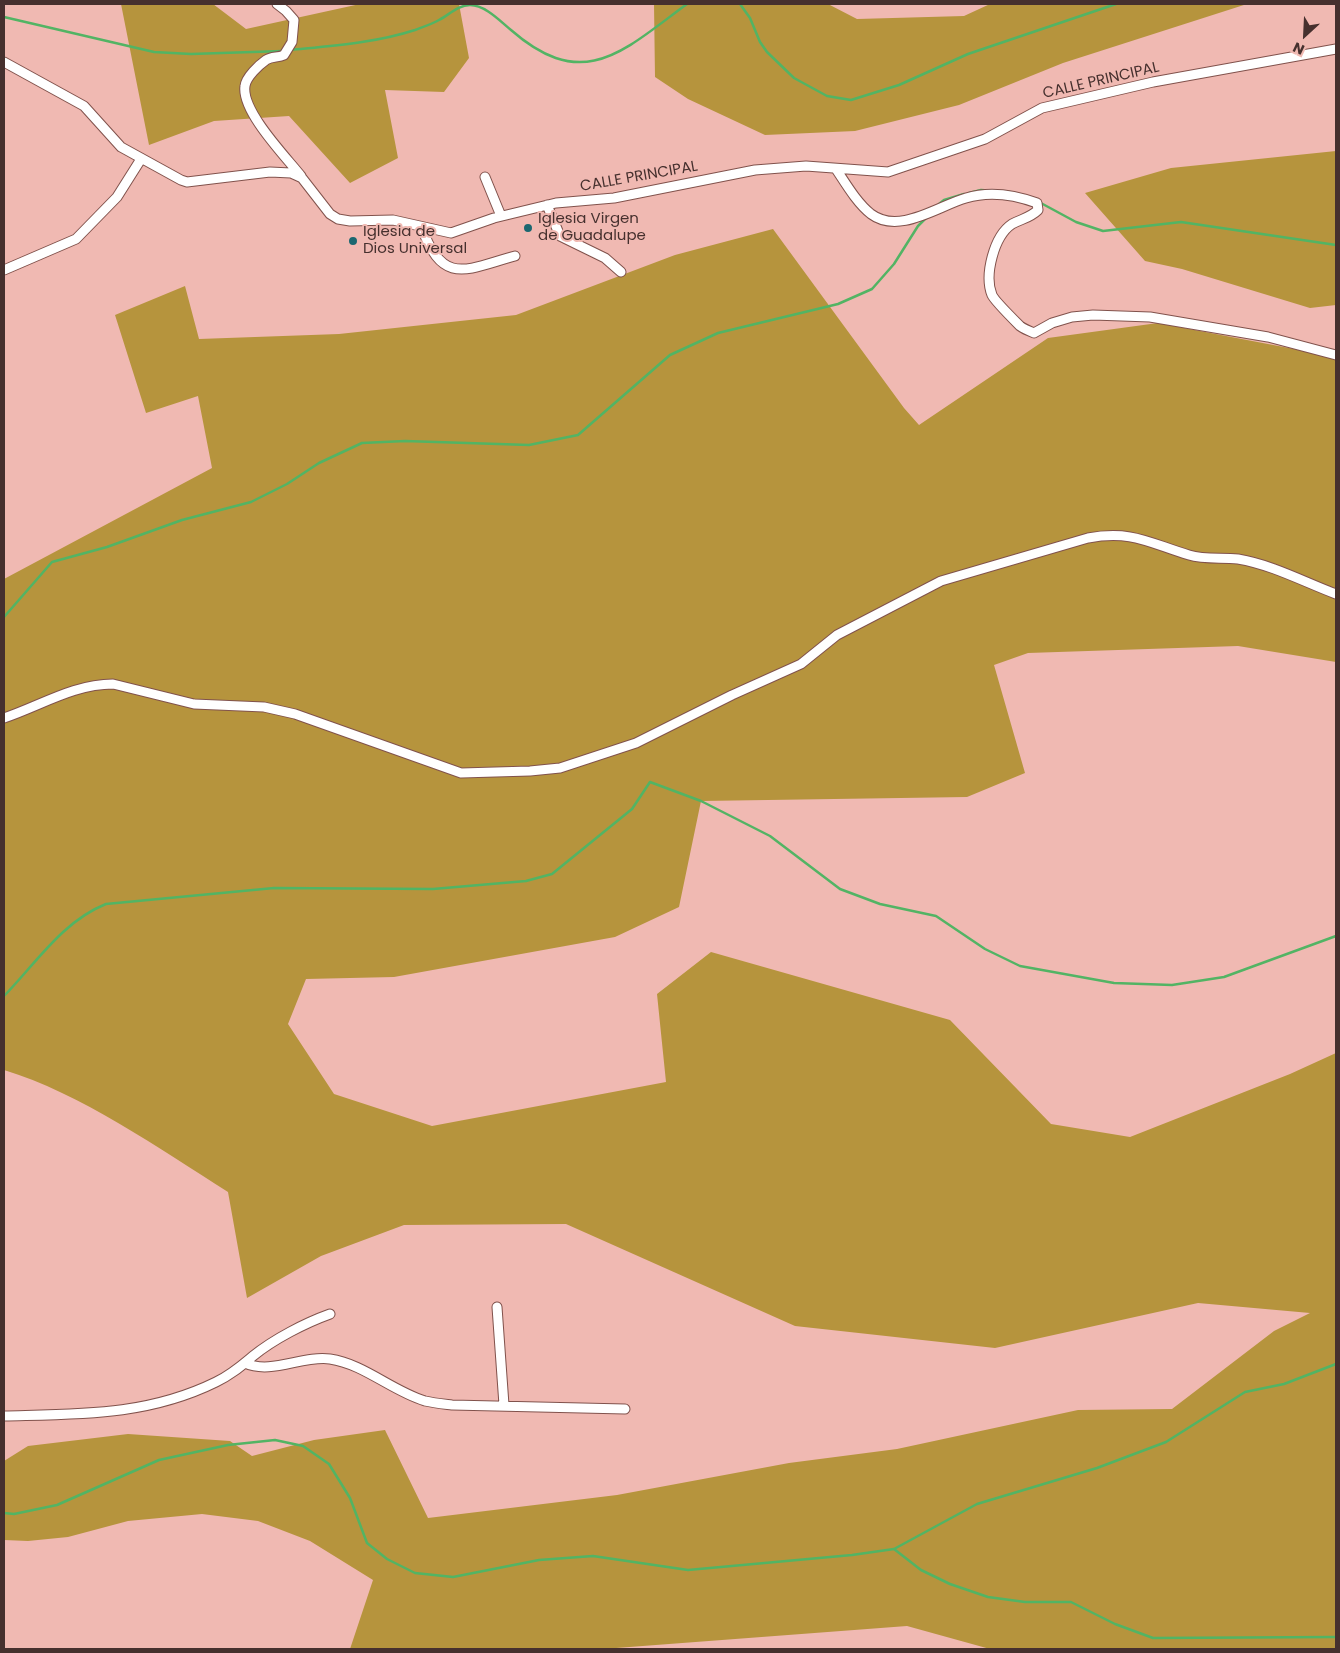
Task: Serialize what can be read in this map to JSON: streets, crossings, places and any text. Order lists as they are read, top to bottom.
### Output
{
  "streets": {
    "street": ["CALLE PRINCIPAL"]
  },
  "places": ["Iglesia Virgen de Guadalupe", "Iglesia de Dios Universal"],
  "north": "bottom left"
}
